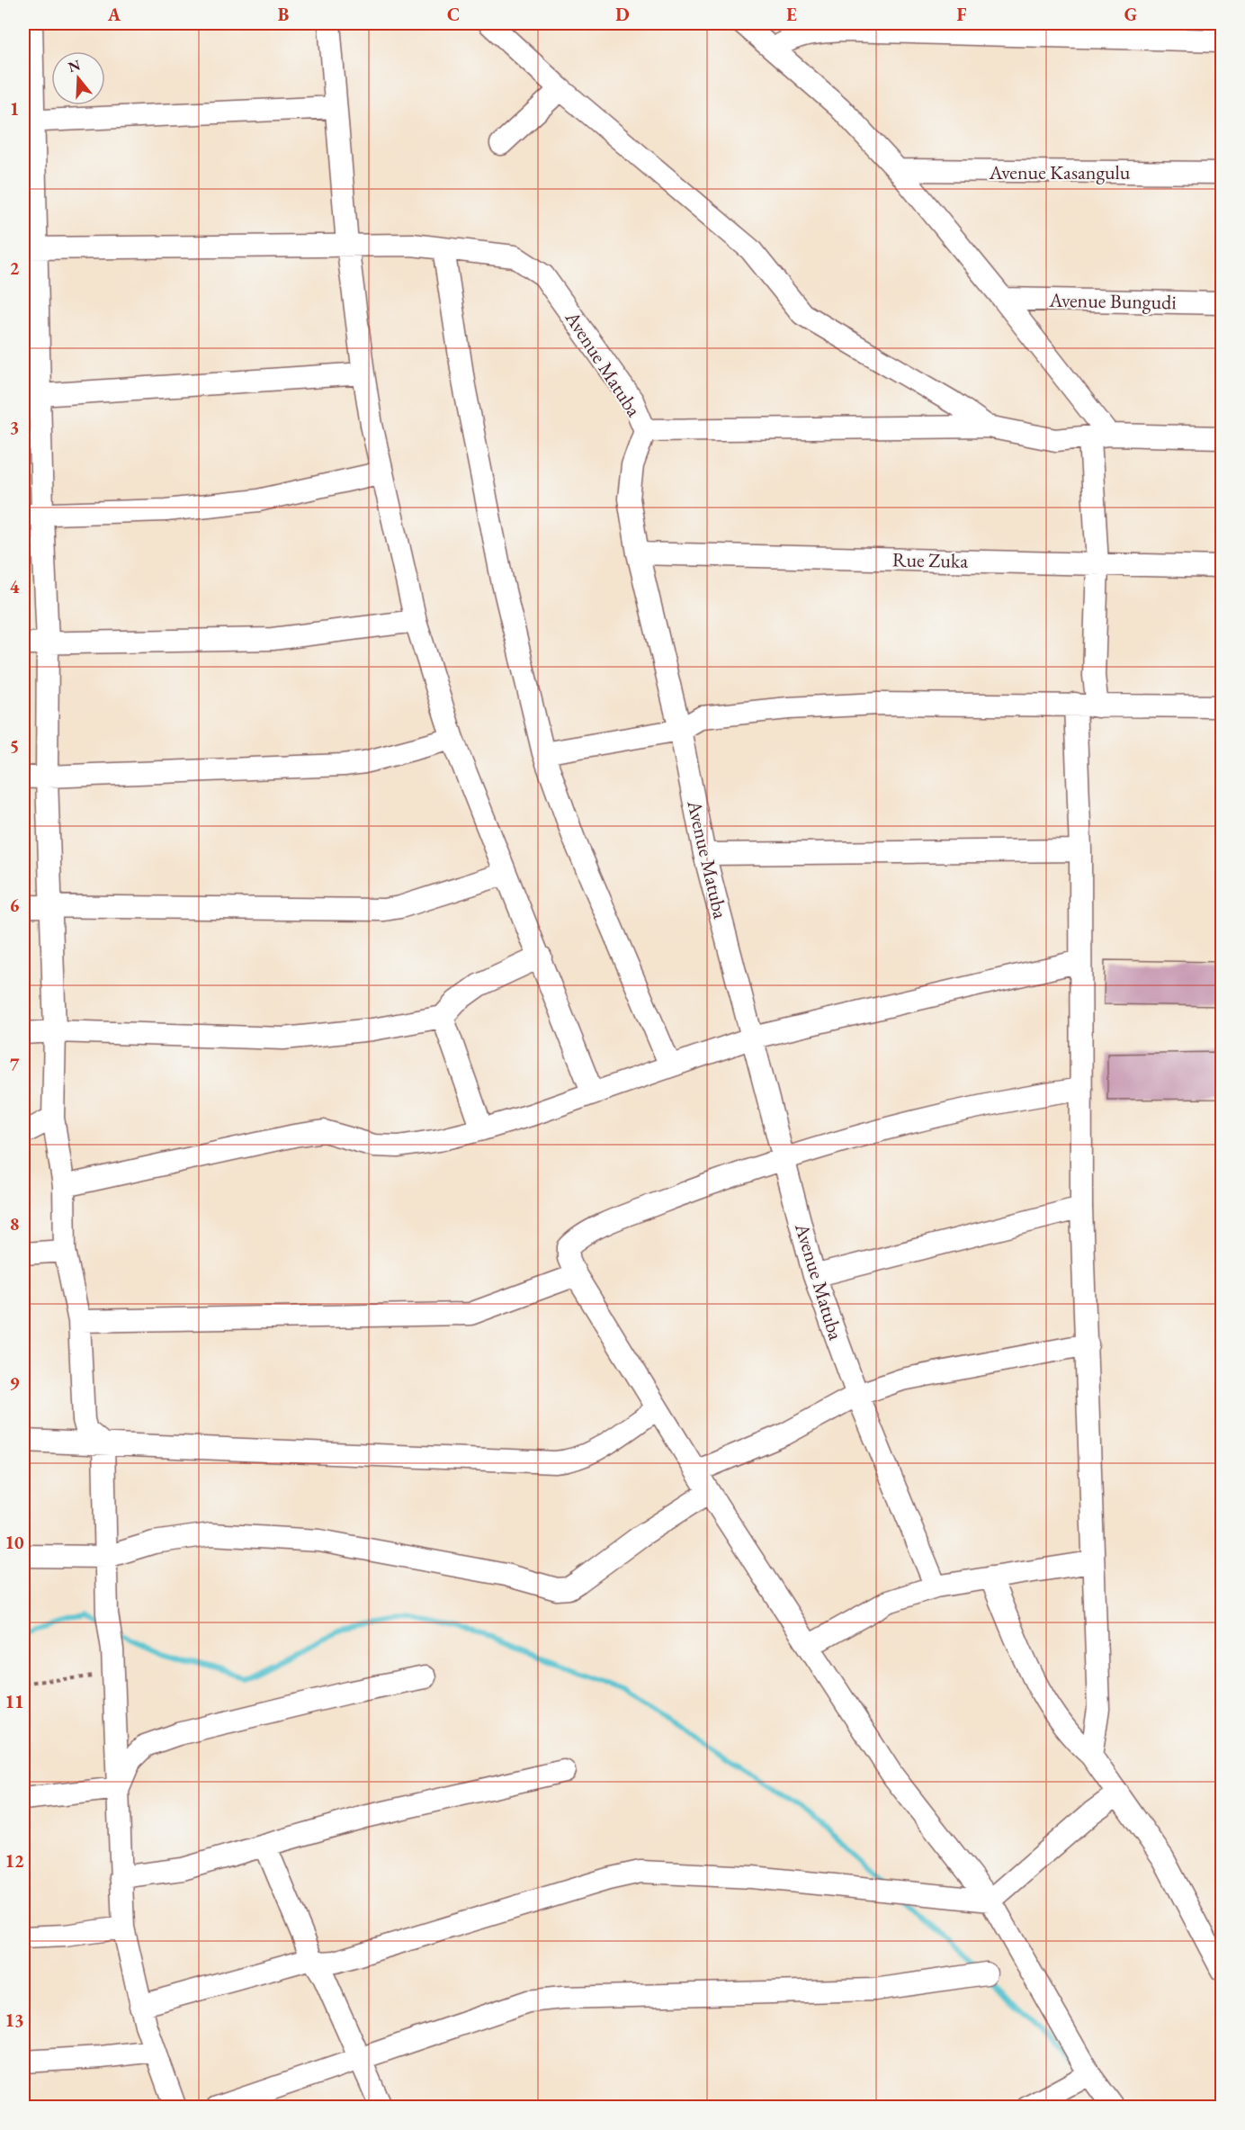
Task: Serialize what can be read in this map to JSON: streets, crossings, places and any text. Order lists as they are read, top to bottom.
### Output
{
  "streets": {
    "street": [
      "Avenue Kasangulu",
      "Avenue Bungudi",
      "Avenue Matuba",
      "Rue Zuka"
    ]
  },
  "crossings": [
    ["Avenue Matuba", "Rue Zuka"]
  ],
  "north": "top",
  "grid": {
    "columns": [
      "A",
      "B",
      "C",
      "D",
      "E",
      "F",
      "G"
    ],
    "rows": [
      "1",
      "2",
      "3",
      "4",
      "5",
      "6",
      "7",
      "8",
      "9",
      "10",
      "11",
      "12",
      "13"
    ]
  }
}
